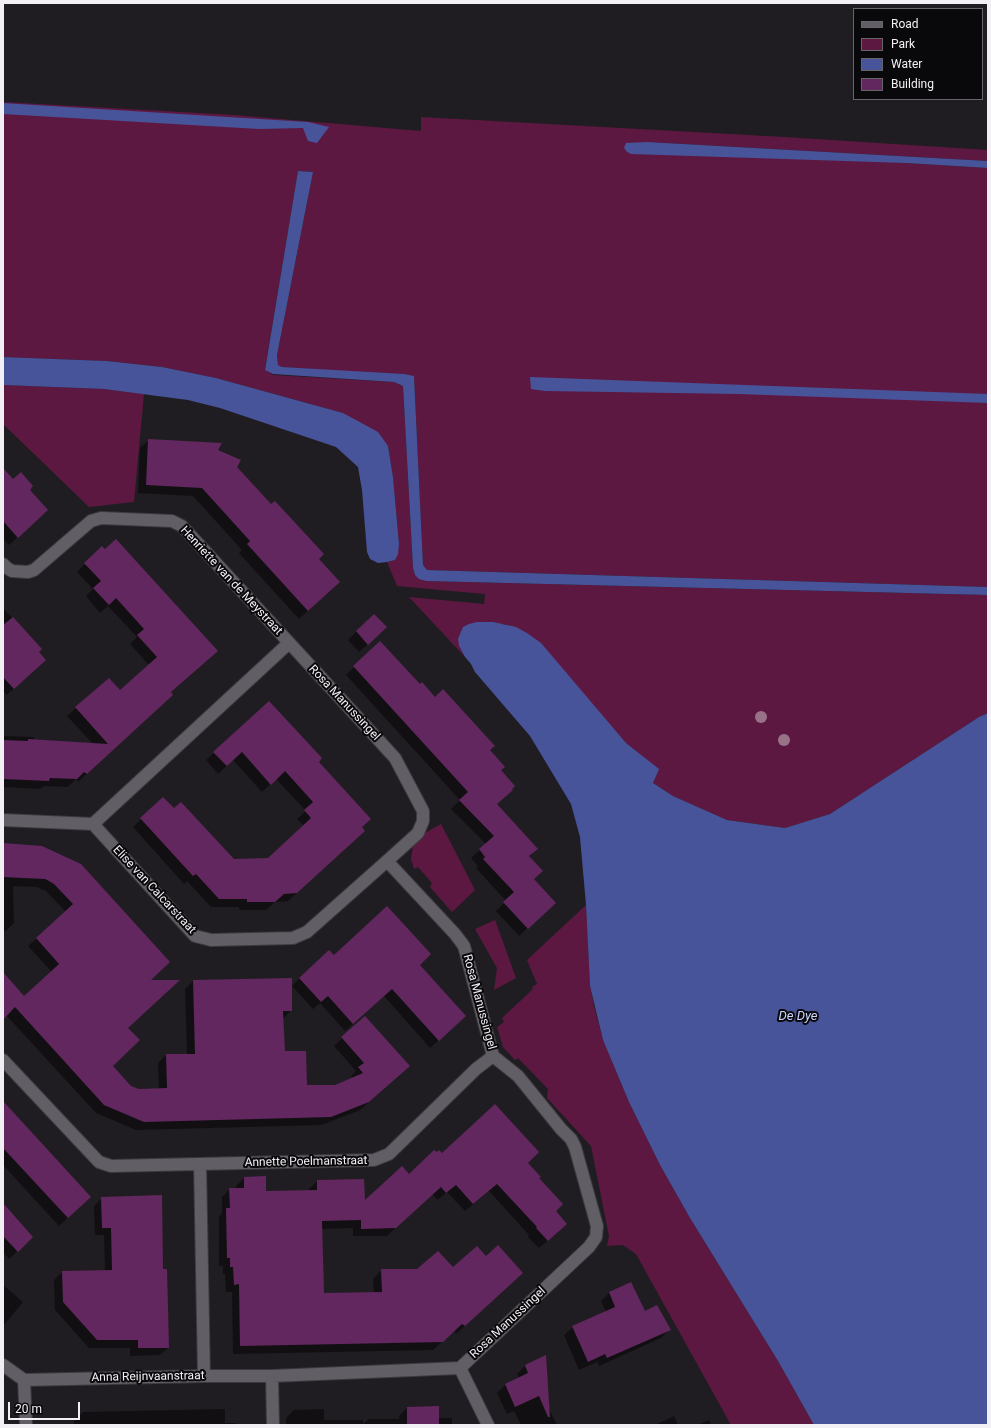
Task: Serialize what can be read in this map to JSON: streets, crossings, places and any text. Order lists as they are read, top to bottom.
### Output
{
  "streets": {
    "street": [
      "Henriette van de Meystraat",
      "Rosa Manussingel",
      "Elise van Calcarstraat",
      "Annette Poelmanstraat",
      "Anna Reijnvaanstraat"
    ]
  },
  "crossings": [
    ["Henriette van de Meystraat", "Rosa Manussingel"],
    ["Rosa Manussingel", "Elise van Calcarstraat"],
    ["Rosa Manussingel", "Annette Poelmanstraat"],
    ["Rosa Manussingel", "Anna Reijnvaanstraat"]
  ],
  "water": ["De Dye"],
  "legend": [
    "Road",
    "Park",
    "Water",
    "Building"
  ],
  "scale_bar": "20 m"
}
